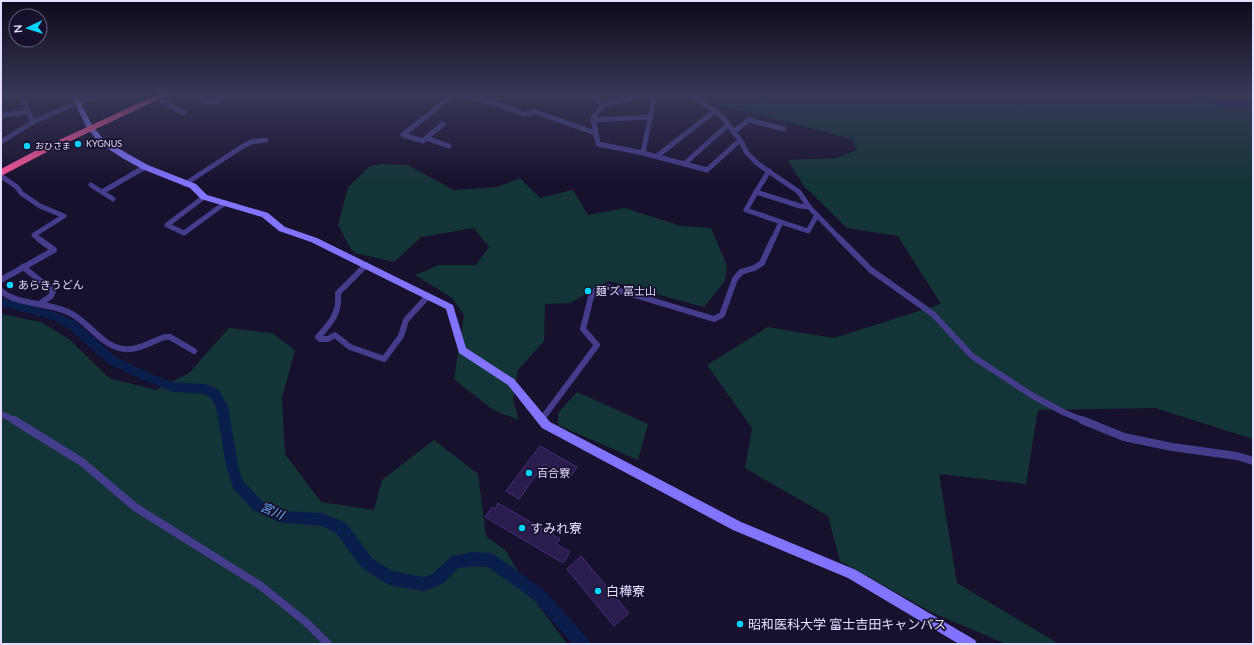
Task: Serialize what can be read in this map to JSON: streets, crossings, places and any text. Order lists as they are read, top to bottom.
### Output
{
  "water": ["宮川"],
  "places": [
    "KYGNUS",
    "おひさま",
    "あらきうどん",
    "麺'ズ 冨士山",
    "百合寮",
    "すみれ寮",
    "白樺寮",
    "昭和医科大学 富士吉田キャンパス"
  ],
  "north": "left"
}
